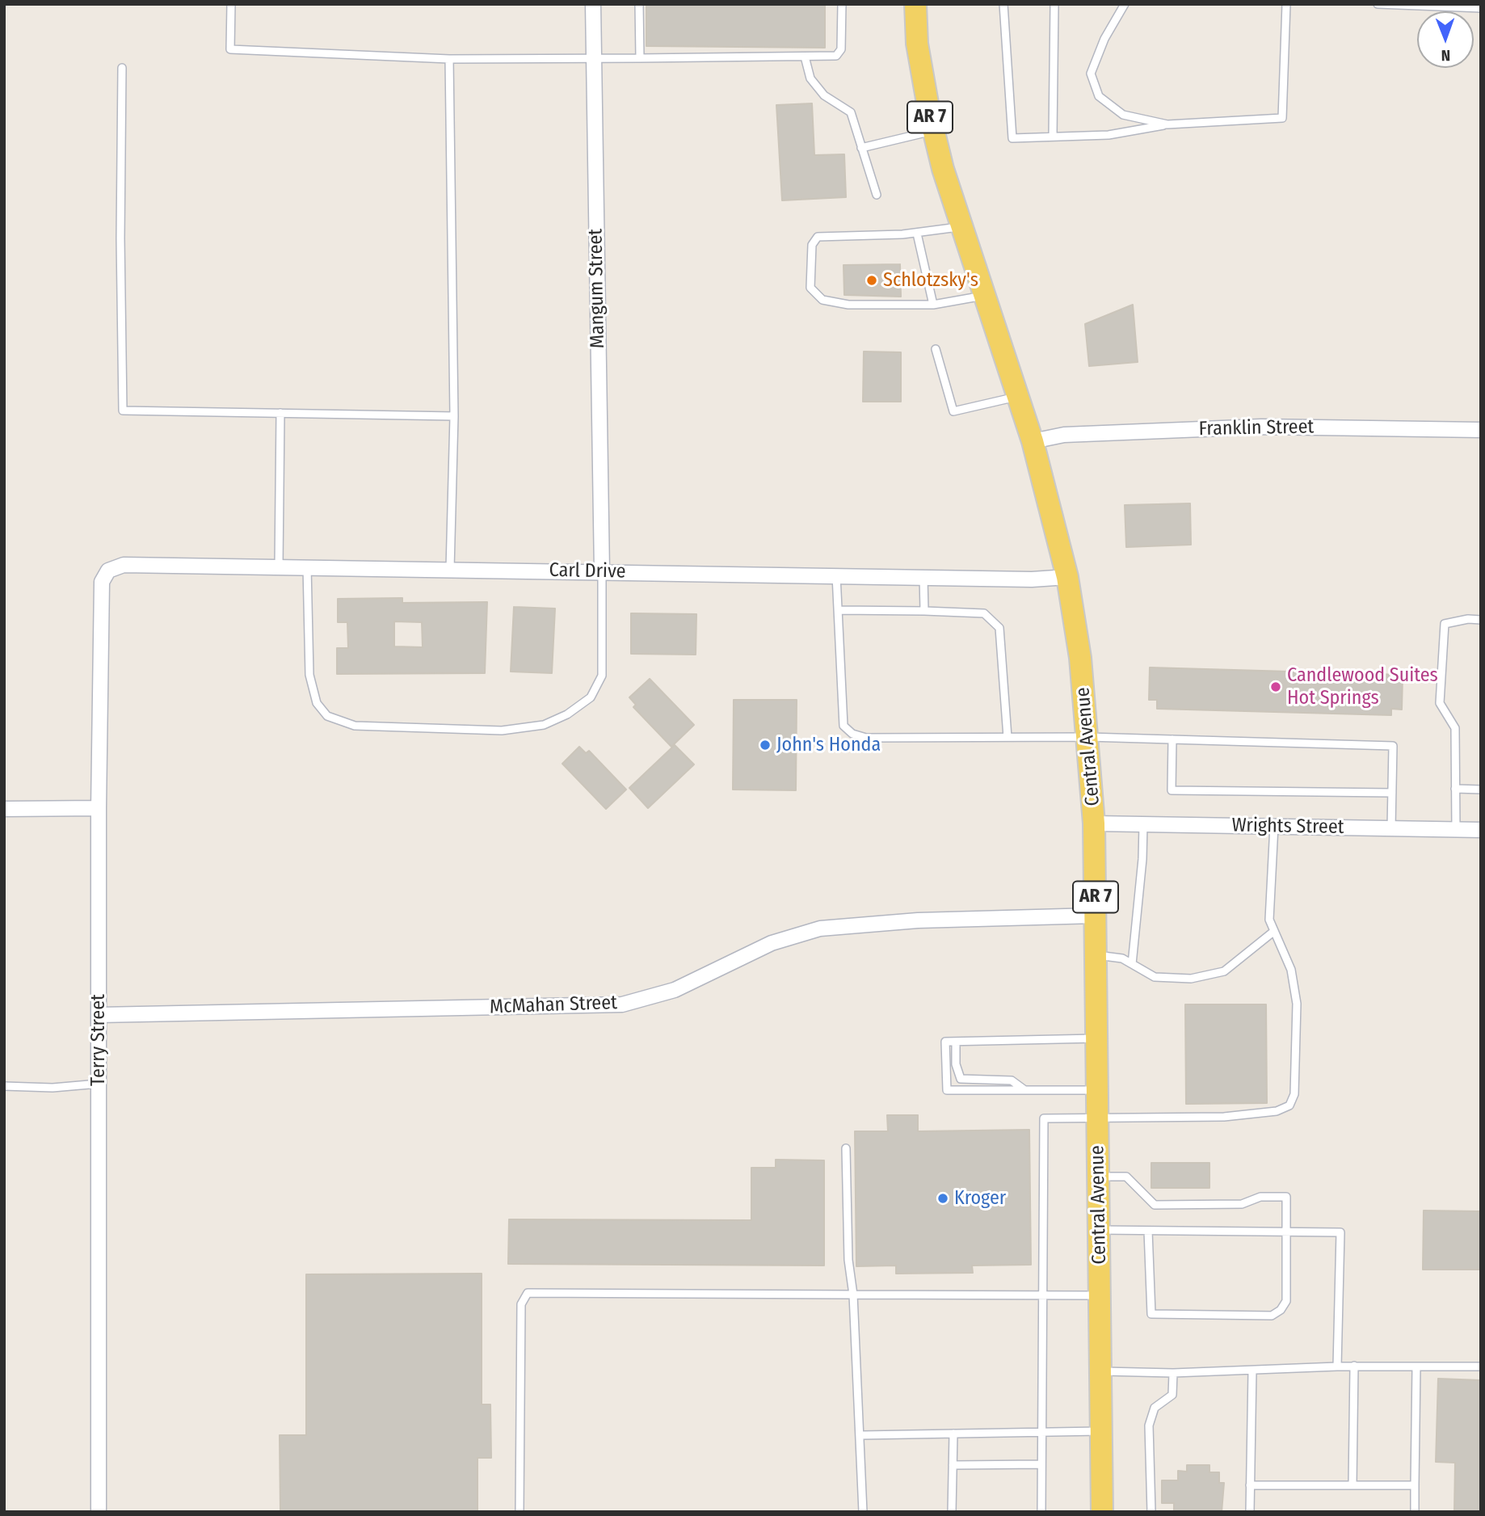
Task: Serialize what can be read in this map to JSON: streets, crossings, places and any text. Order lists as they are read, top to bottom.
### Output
{
  "streets": {
    "main road": ["AR 7", "Central Avenue"],
    "street": [
      "Mangum Street",
      "Franklin Street",
      "Carl Drive",
      "Wrights Street",
      "McMahan Street",
      "Terry Street"
    ]
  },
  "crossings": [
    ["Mangum Street", "Carl Drive"],
    ["Franklin Street", "Central Avenue"],
    ["Carl Drive", "Central Avenue"],
    ["Carl Drive", "Terry Street"],
    ["Central Avenue", "Wrights Street"],
    ["Central Avenue", "McMahan Street"],
    ["McMahan Street", "Terry Street"]
  ],
  "places": [
    "Schlotzsky's",
    "Candlewood Suites Hot Springs",
    "John's Honda",
    "Kroger"
  ],
  "north": "bottom"
}
